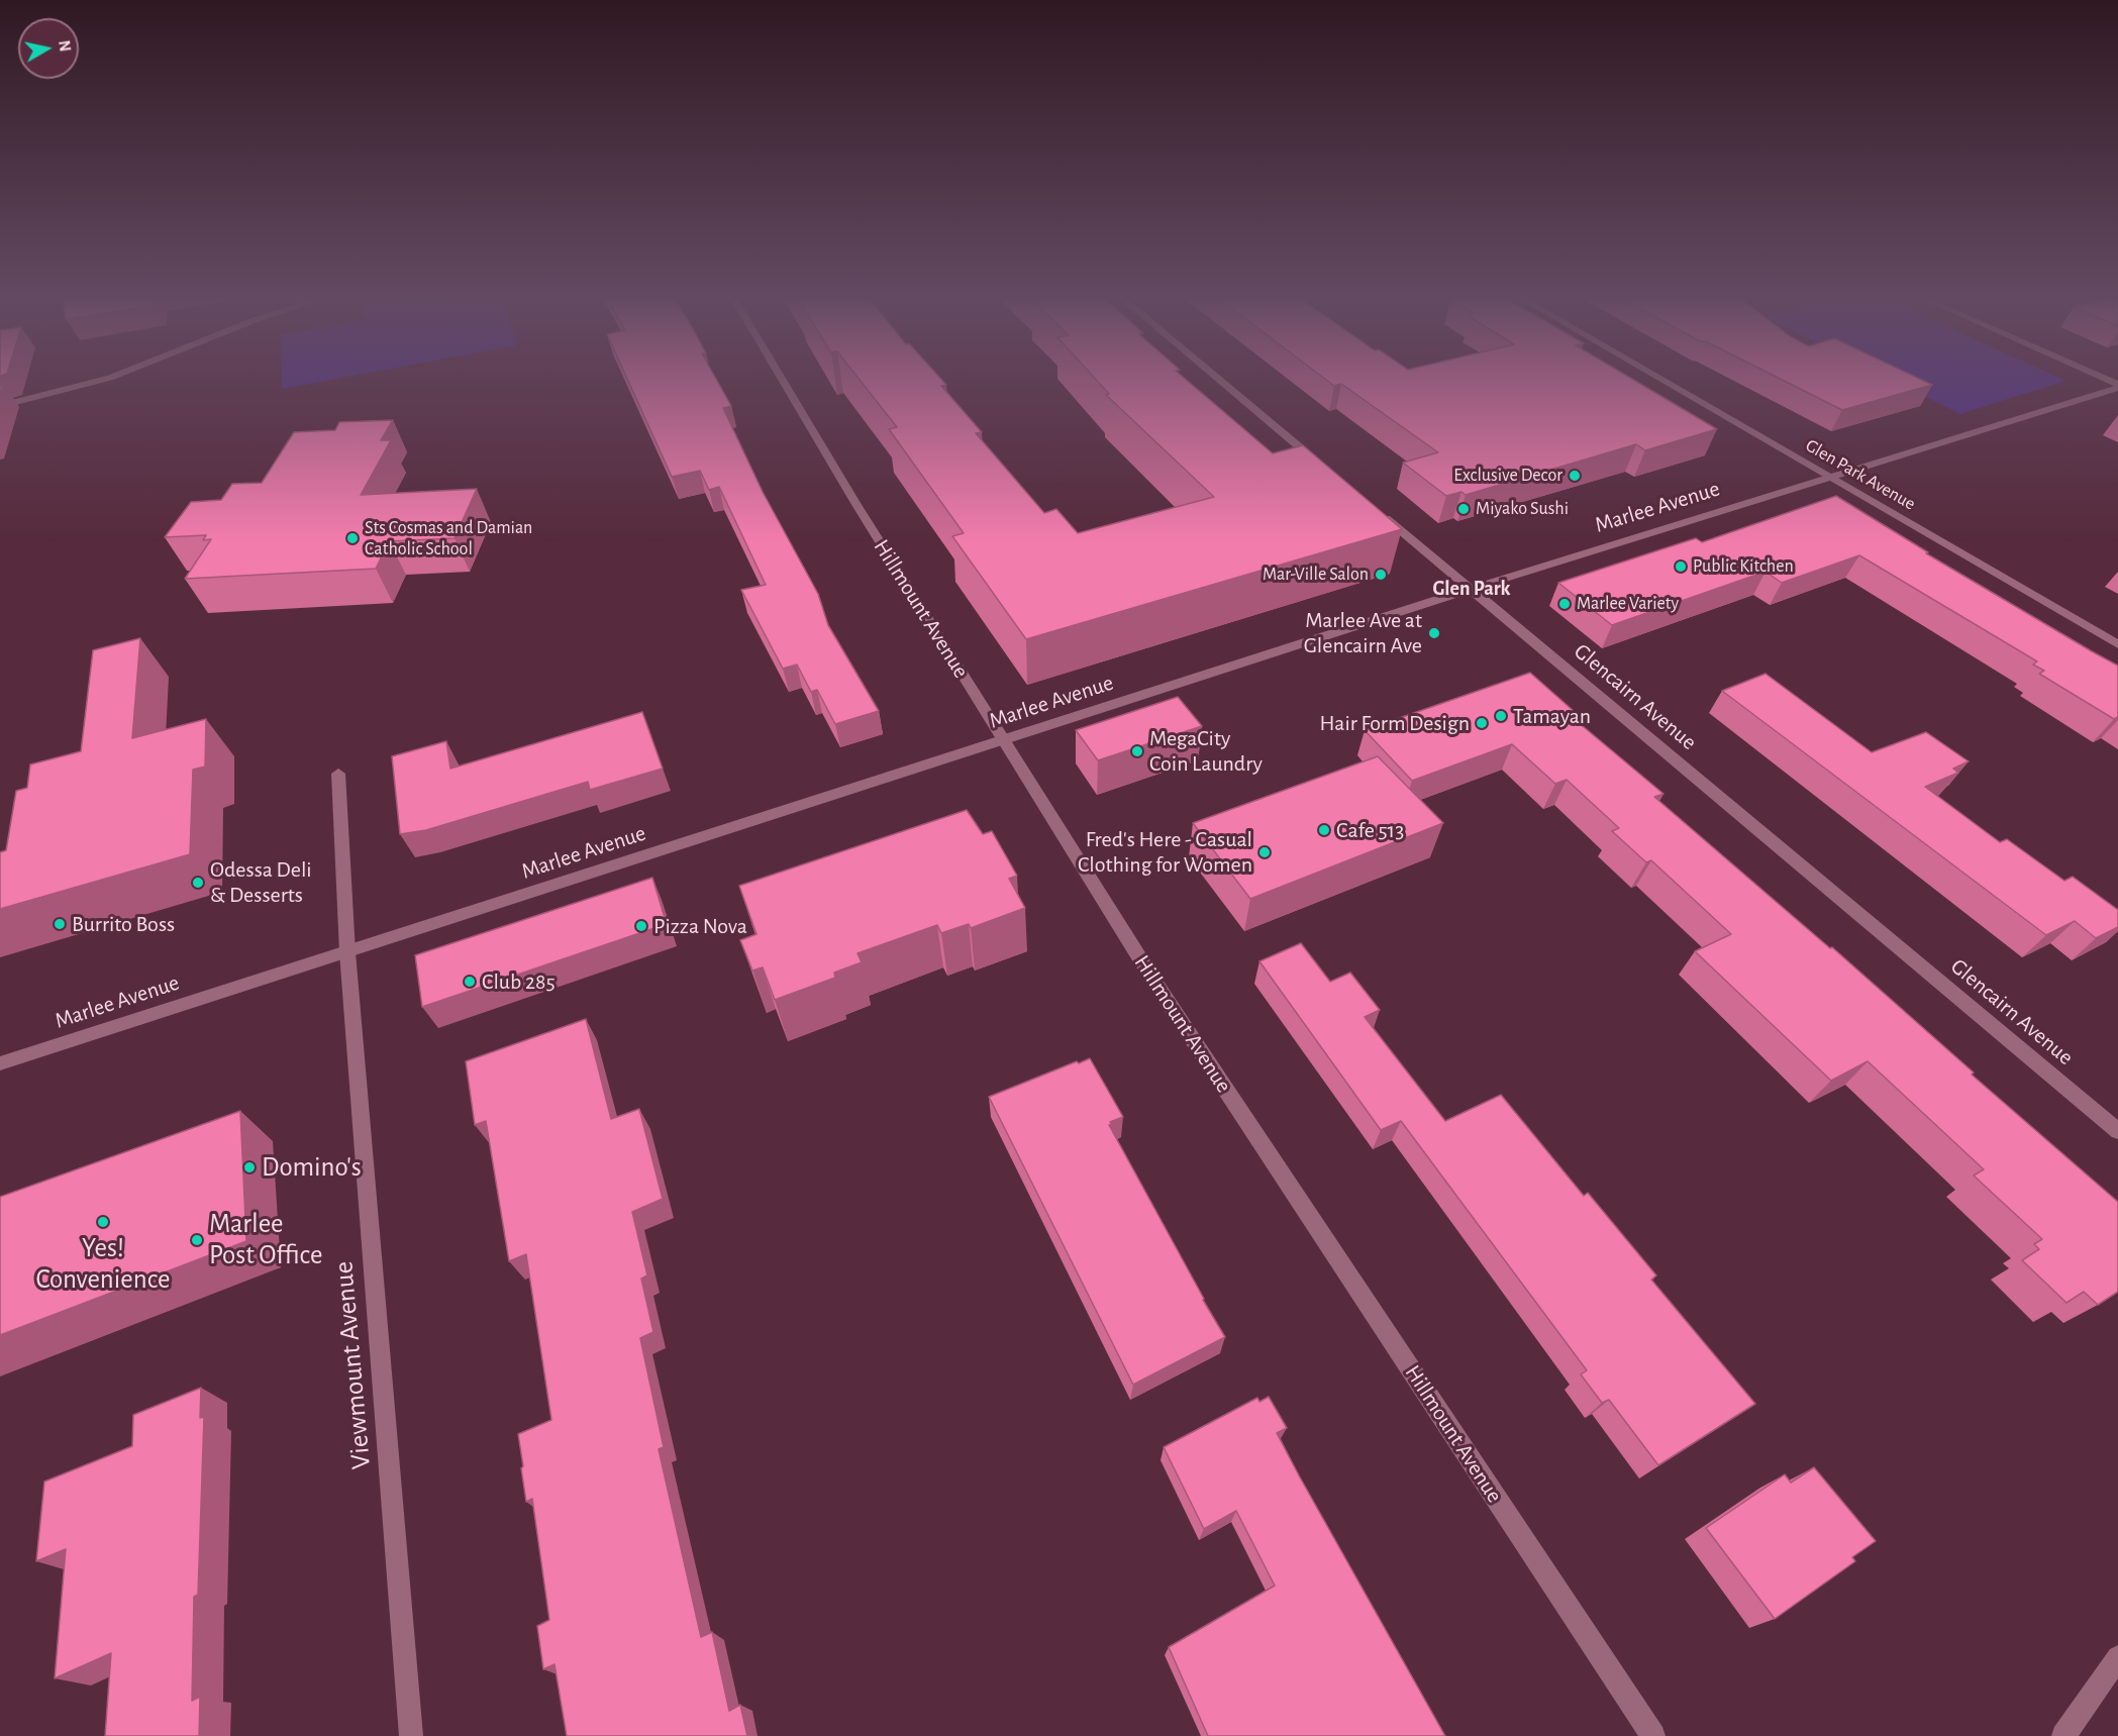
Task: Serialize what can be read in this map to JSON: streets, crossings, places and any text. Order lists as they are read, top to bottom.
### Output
{
  "streets": {
    "street": [
      "Glen Park Avenue",
      "Marlee Avenue",
      "Hillmount Avenue",
      "Glencairn Avenue",
      "Viewmount Avenue"
    ]
  },
  "crossings": [
    ["Glen Park Avenue", "Marlee Avenue"],
    ["Marlee Avenue", "Hillmount Avenue"],
    ["Marlee Avenue", "Glencairn Avenue"],
    ["Marlee Avenue", "Viewmount Avenue"]
  ],
  "districts": ["Glen Park"],
  "places": [
    "Exclusive Decor",
    "Miyako Sushi",
    "Sts Cosmas and Damian Catholic School",
    "Public Kitchen",
    "Mar-Ville Salon",
    "Marlee Variety",
    "Marlee Ave at Glencairn Ave",
    "Tamayan",
    "Hair Form Design",
    "MegaCity Coin Laundry",
    "Cafe 513",
    "Fred's Here - Casual Clothing for Women",
    "Odessa Deli & Desserts",
    "Burrito Boss",
    "Pizza Nova",
    "Club 285",
    "Domino's",
    "Yes! Convenience",
    "Marlee Post Office"
  ],
  "north": "right"
}
